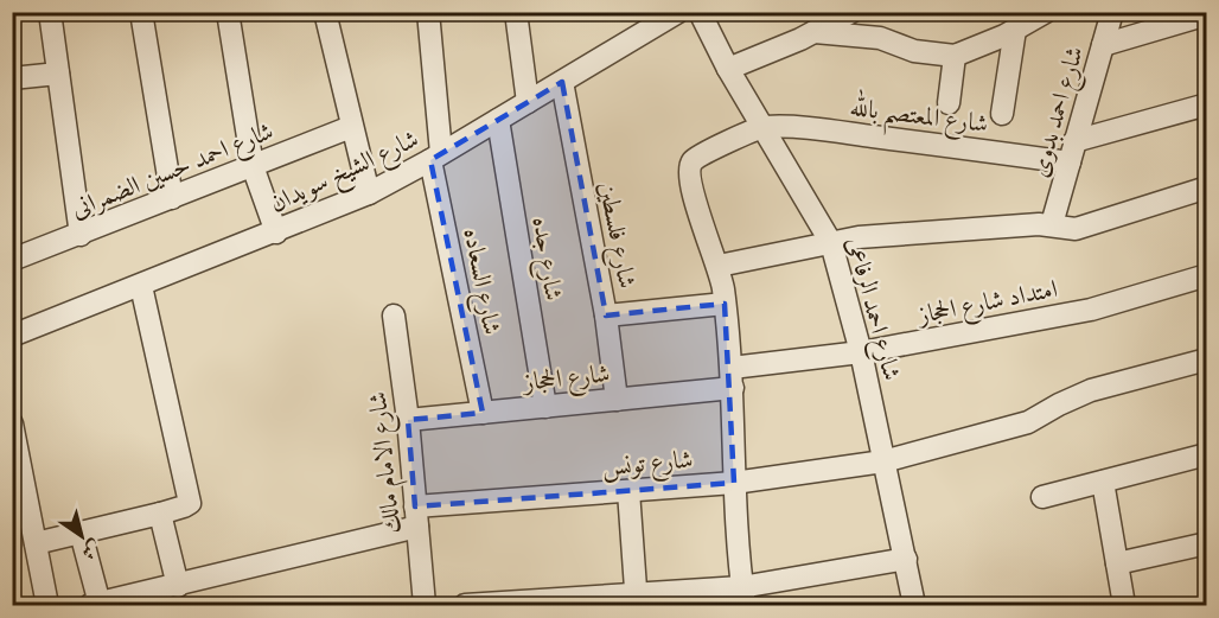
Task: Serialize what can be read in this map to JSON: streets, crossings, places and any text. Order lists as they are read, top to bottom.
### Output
{
  "streets": {
    "street": [
      "شارع احمد بدوى",
      "شارع المعتصم بالله",
      "شارع احمد حسين الضمرانى",
      "شارع الشيخ سويدان",
      "شارع فلسطين",
      "شارع جده",
      "شارع السعاده",
      "امتداد شارع الحجاز",
      "شارع احمد الرفاعى",
      "شارع الحجاز",
      "شارع الامام مالك",
      "شارع تونس"
    ]
  },
  "crossings": [
    ["شارع احمد بدوى", "شارع المعتصم بالله"],
    ["شارع المعتصم بالله", "شارع احمد الرفاعى"],
    ["شارع الشيخ سويدان", "شارع فلسطين"],
    ["شارع الشيخ سويدان", "شارع جده"],
    ["شارع الشيخ سويدان", "شارع السعاده"],
    ["شارع فلسطين", "شارع الحجاز"],
    ["شارع جده", "شارع الحجاز"],
    ["شارع السعاده", "شارع الحجاز"],
    ["امتداد شارع الحجاز", "شارع احمد الرفاعى"],
    ["امتداد شارع الحجاز", "شارع الحجاز"],
    ["شارع احمد الرفاعى", "شارع تونس"],
    ["شارع الحجاز", "شارع الامام مالك"],
    ["شارع الامام مالك", "شارع تونس"]
  ],
  "north": "bottom right"
}
